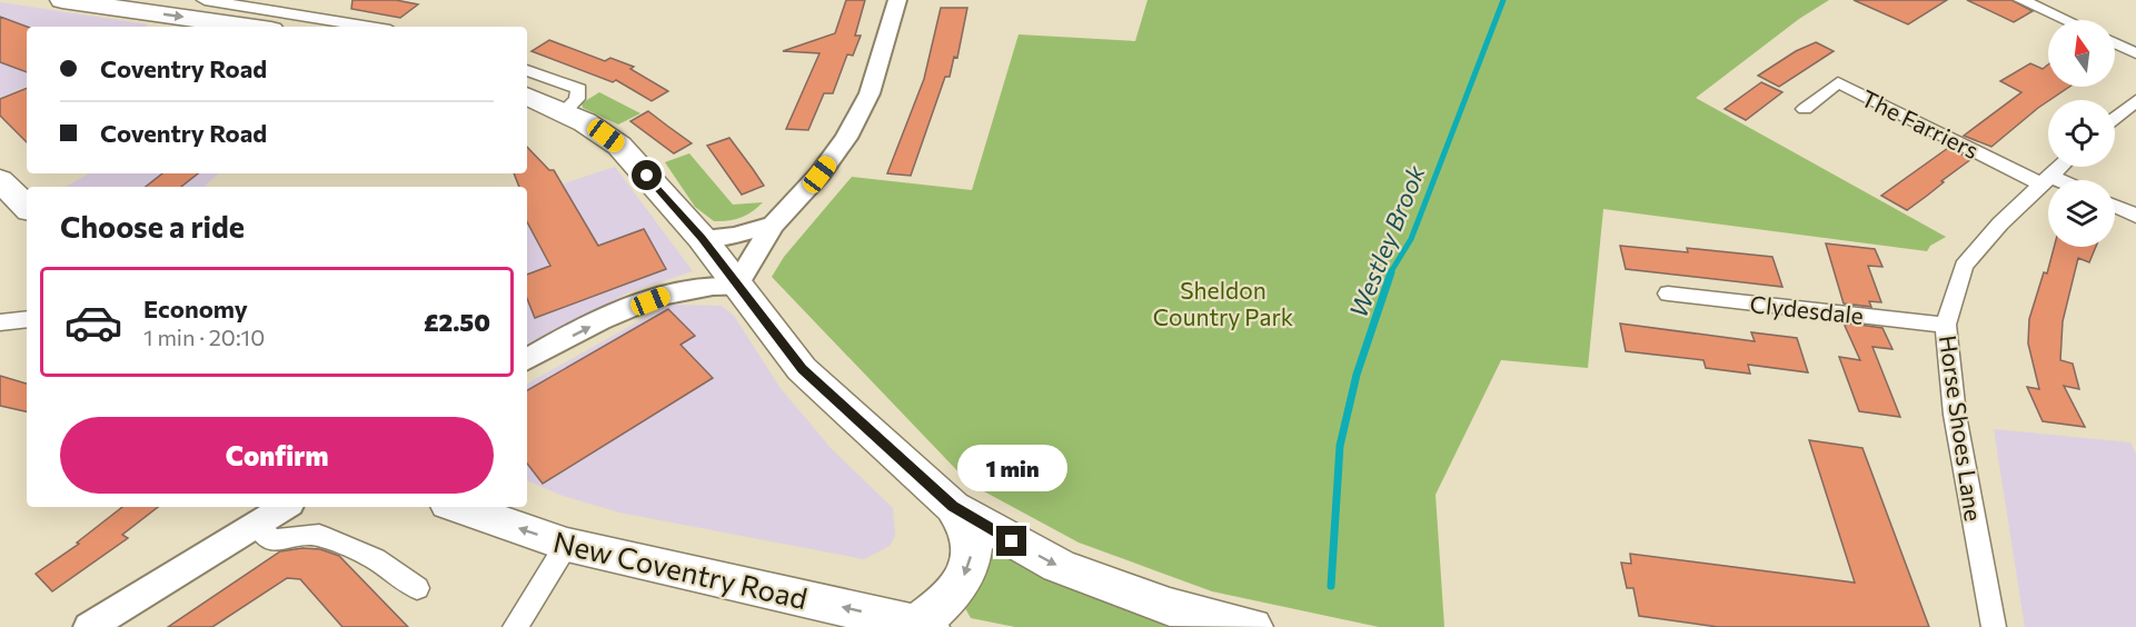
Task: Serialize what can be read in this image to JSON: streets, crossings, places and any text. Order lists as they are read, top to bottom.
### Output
{
  "streets": {
    "highway": ["New Coventry Road"],
    "street": ["The Farriers", "Clydesdale", "Horse Shoes Lane"]
  },
  "crossings": [
    ["The Farriers", "Horse Shoes Lane"],
    ["Clydesdale", "Horse Shoes Lane"]
  ],
  "one_way": ["New Coventry Road"],
  "water": ["Westley Brook"],
  "parks": ["Sheldon Country Park"],
  "north": "top",
  "page": {
    "banner": ["Coventry Road", "Coventry Road"],
    "heading": "Choose a ride",
    "list": [
      {
        "name": "Economy",
        "note": "1 min · 20:10",
        "value": "£2.50"
      }
    ],
    "buttons": "Confirm",
    "bubble": "1 min"
  }
}
